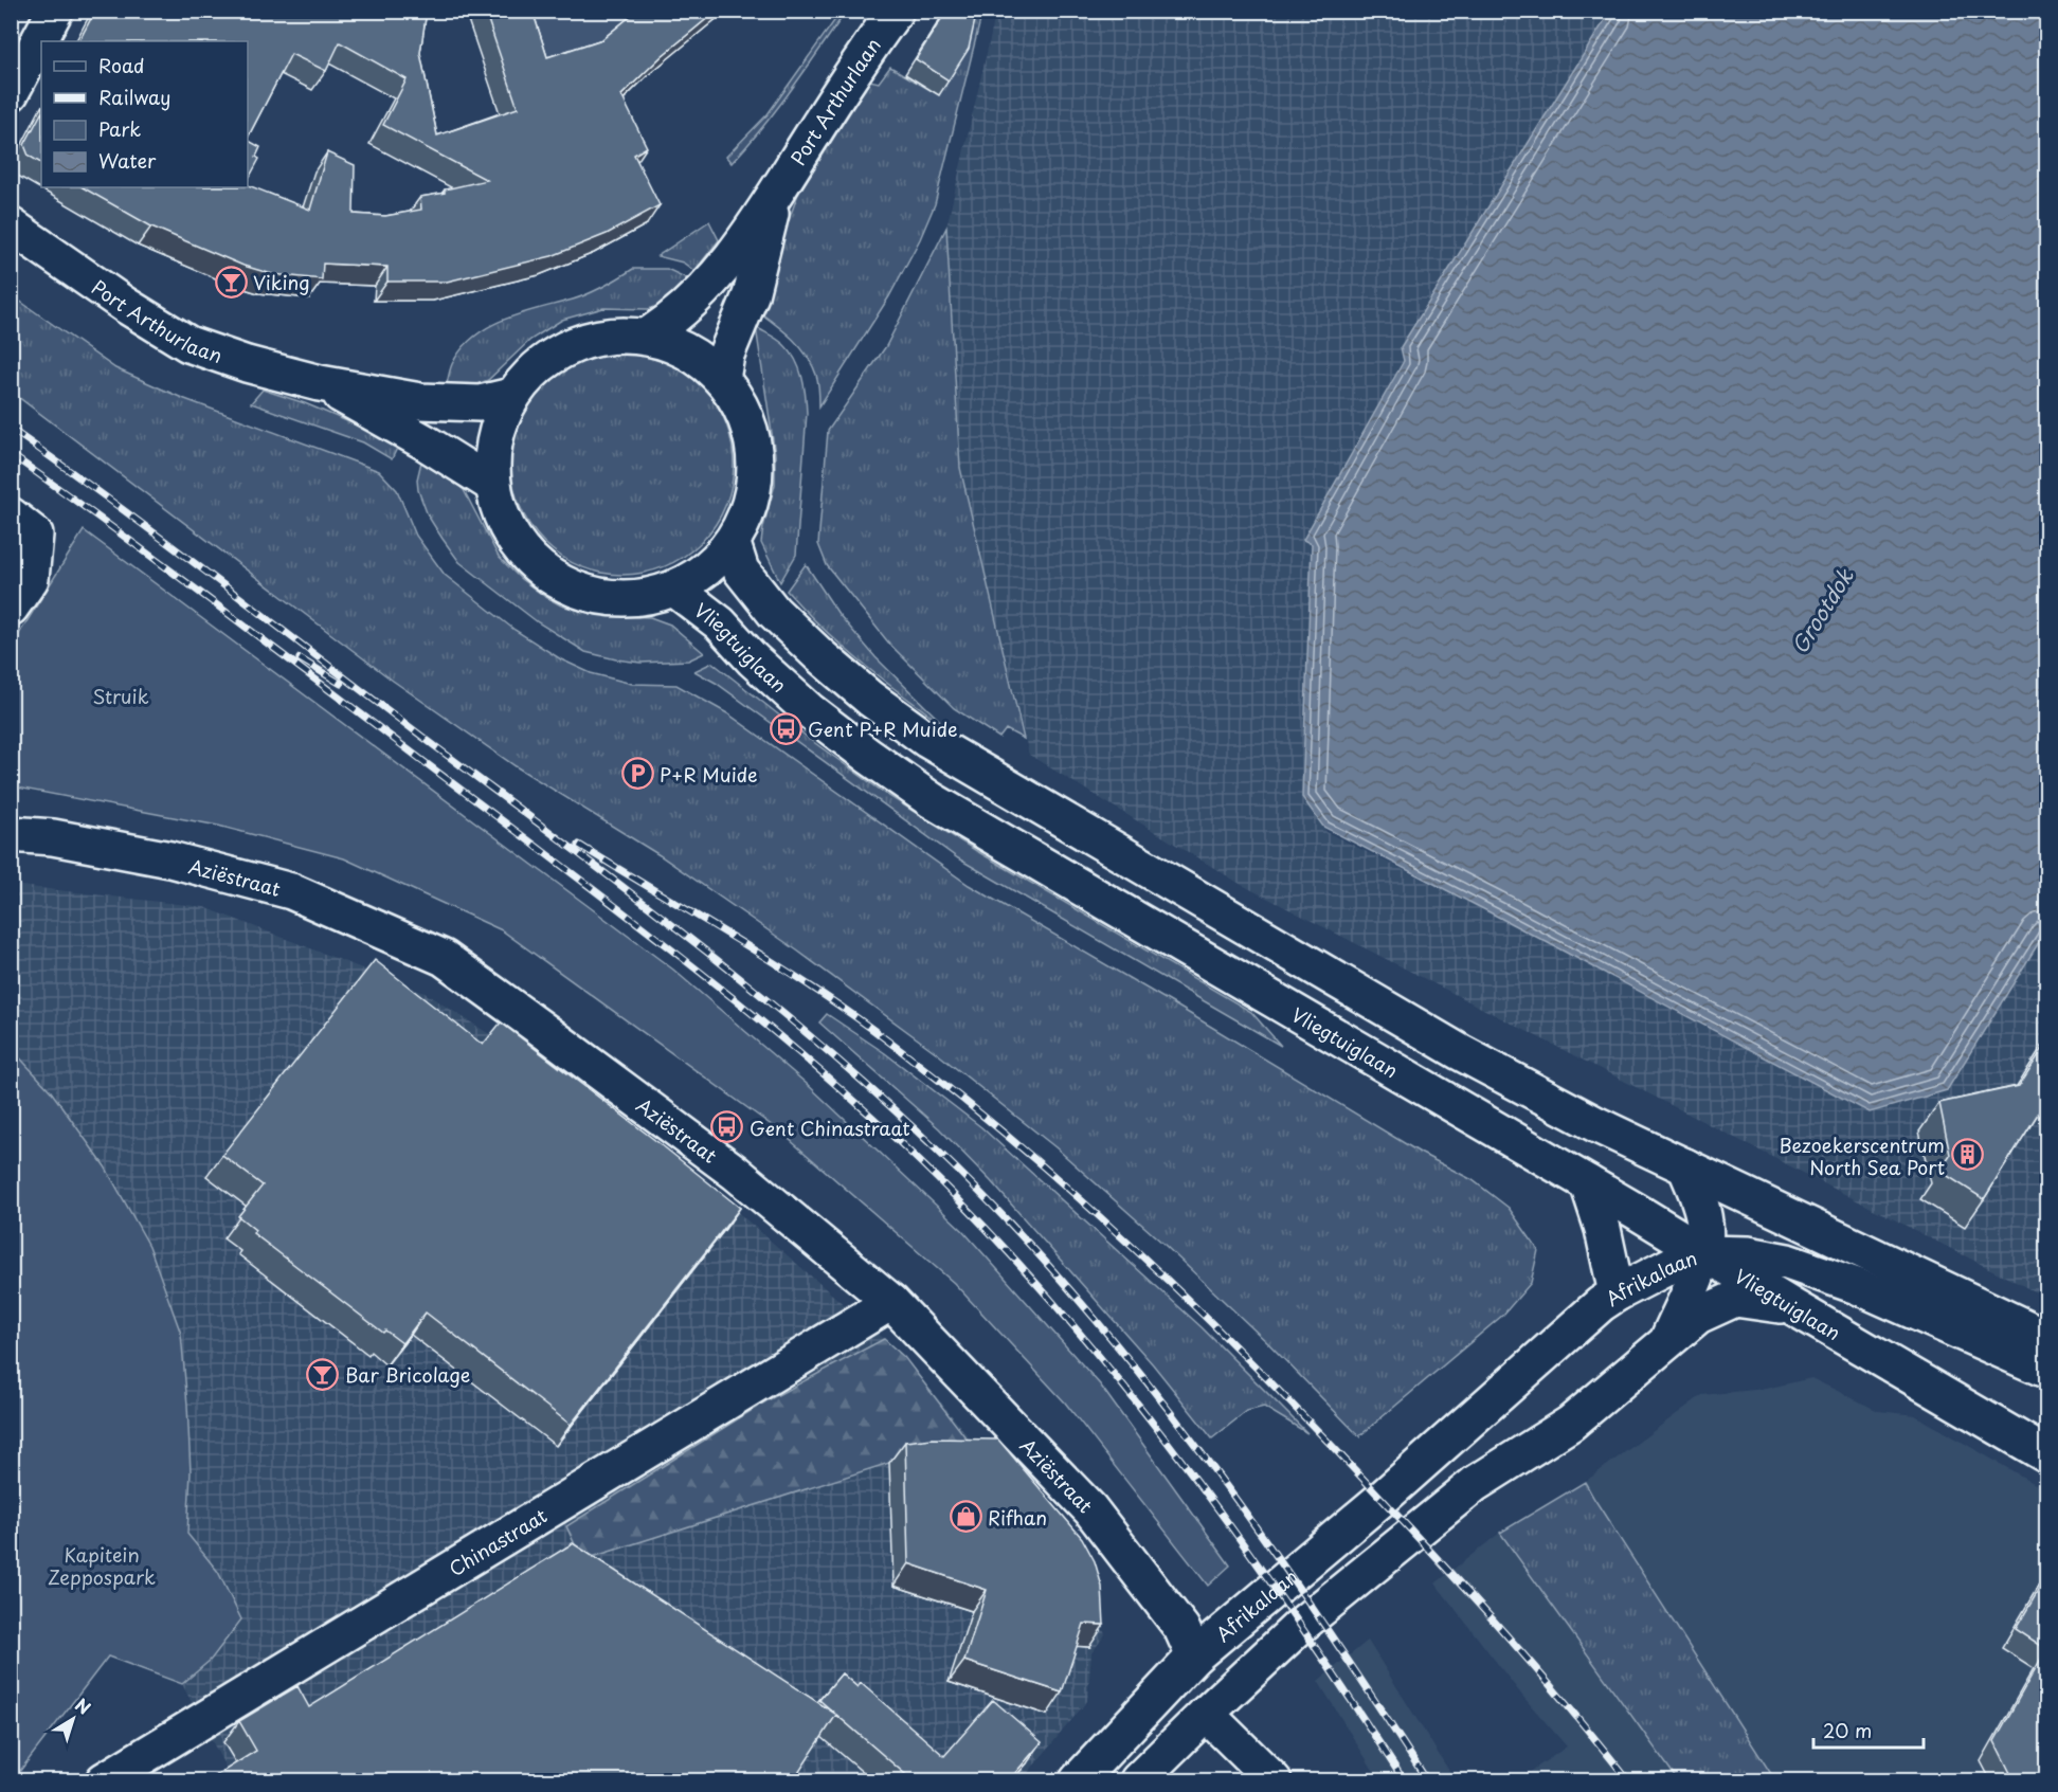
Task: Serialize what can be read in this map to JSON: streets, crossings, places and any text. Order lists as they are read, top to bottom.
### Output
{
  "streets": {
    "main road": [
      "Port Arthurlaan",
      "Vliegtuiglaan",
      "Aziëstraat",
      "Afrikalaan",
      "Chinastraat"
    ]
  },
  "crossings": [
    ["Vliegtuiglaan", "Afrikalaan"],
    ["Aziëstraat", "Afrikalaan"],
    ["Aziëstraat", "Chinastraat"]
  ],
  "water": ["Grootdok"],
  "parks": ["Struik", "Kapitein Zeppospark"],
  "places": {
    "bar": ["Viking", "Bar Bricolage"],
    "bus stop": ["Gent P+R Muide", "Gent Chinastraat"],
    "parking": ["P+R Muide"],
    "building": ["Bezoekerscentrum North Sea Port"],
    "shop": ["Rifhan"]
  },
  "legend": [
    "Road",
    "Railway",
    "Park",
    "Water"
  ],
  "scale_bar": "20 m",
  "north": "top right"
}
